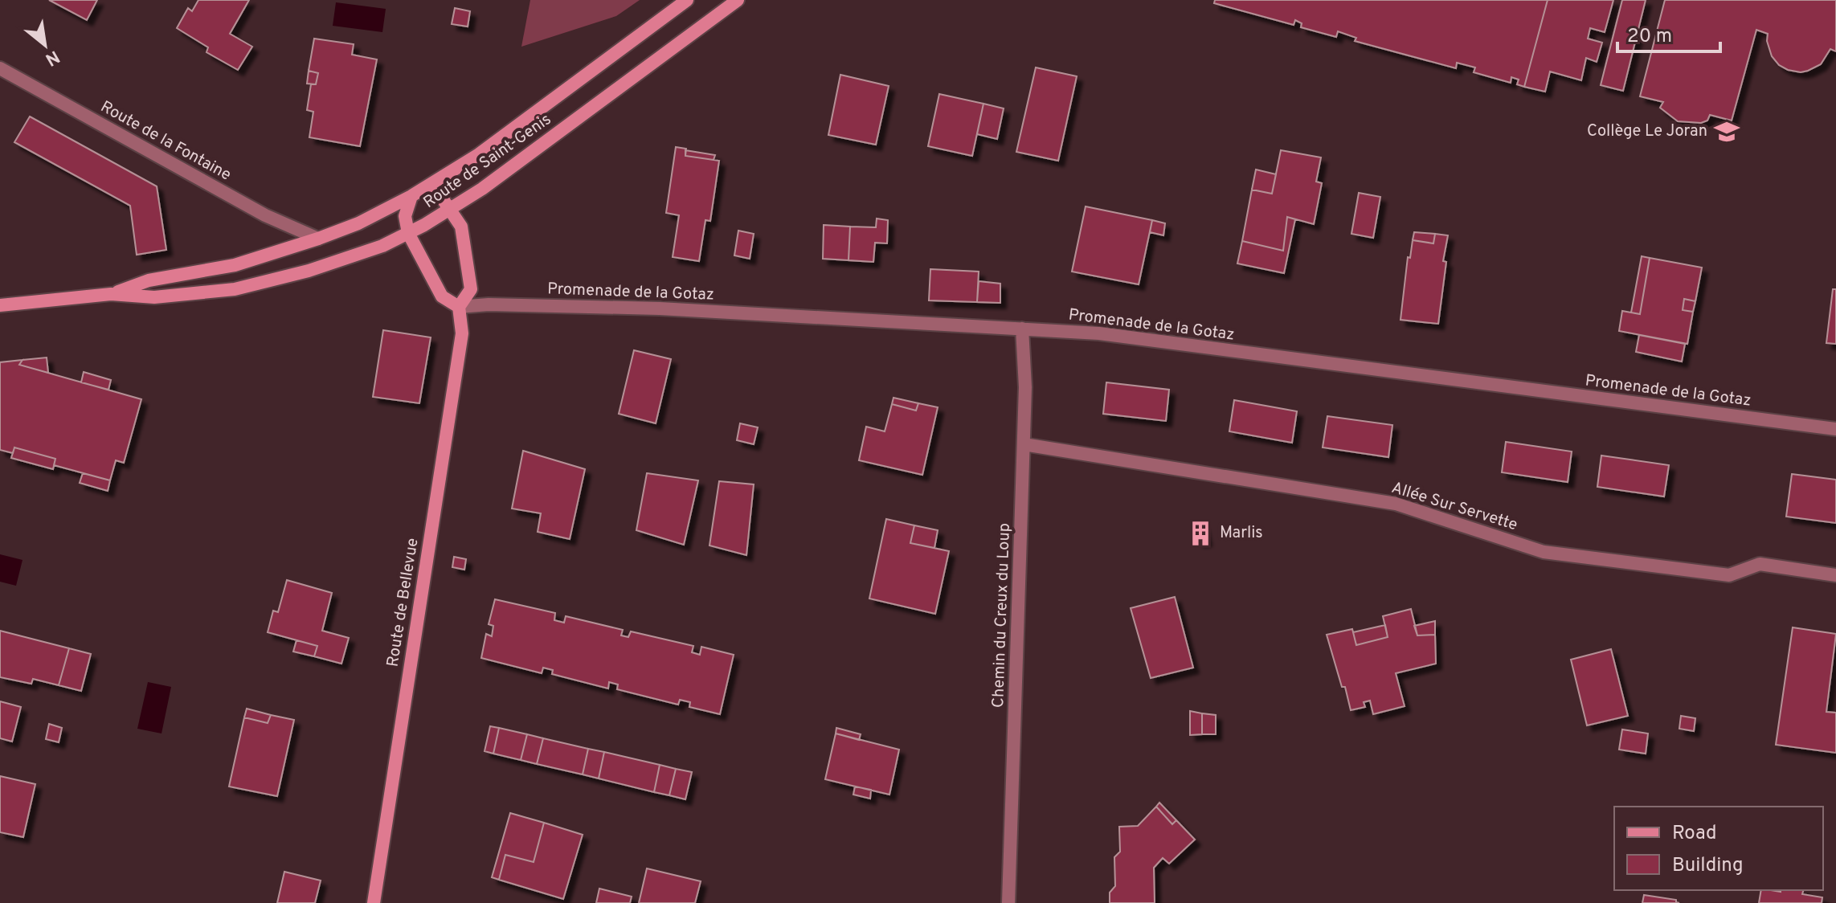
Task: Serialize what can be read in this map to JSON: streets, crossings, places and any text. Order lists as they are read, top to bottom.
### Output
{
  "streets": {
    "main road": ["Route de Saint-Genis", "Route de Bellevue"],
    "street": [
      "Route de la Fontaine",
      "Promenade de la Gotaz",
      "Allée Sur Servette",
      "Chemin du Creux du Loup"
    ]
  },
  "crossings": [
    ["Route de la Fontaine", "Route de Saint-Genis"],
    ["Route de Saint-Genis", "Route de Bellevue"],
    ["Promenade de la Gotaz", "Route de Bellevue"],
    ["Promenade de la Gotaz", "Chemin du Creux du Loup"],
    ["Allée Sur Servette", "Chemin du Creux du Loup"]
  ],
  "places": {
    "school or university": ["Collège Le Joran"],
    "building": ["Marlis"]
  },
  "legend": ["Road", "Building"],
  "scale_bar": "20 m",
  "north": "bottom right"
}
